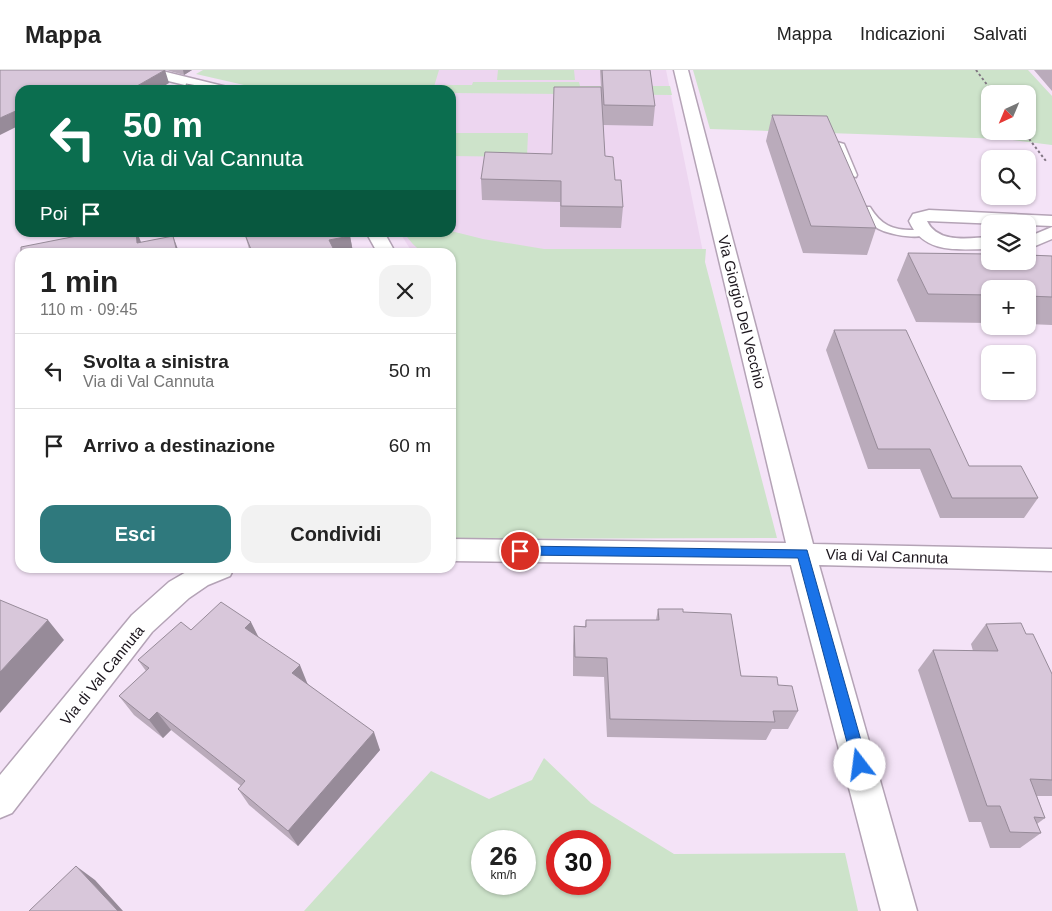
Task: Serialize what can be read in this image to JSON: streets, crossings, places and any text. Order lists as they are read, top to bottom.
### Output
{
  "streets": {
    "street": ["Via Giorgio Del Vecchio", "Via di Val Cannuta"]
  },
  "crossings": [
    ["Via Giorgio Del Vecchio", "Via di Val Cannuta"]
  ],
  "north": "bottom left",
  "page": {
    "header": "Mappa",
    "nav": ["Mappa", "Indicazioni", "Salvati"],
    "map_buttons": ["+", "−"],
    "turn": ["50 m", "Via di Val Cannuta"],
    "then": "Poi",
    "heading": ["1 min", "110 m · 09:45"],
    "list": [
      {
        "name": "Svolta a sinistra",
        "note": "Via di Val Cannuta",
        "value": "50 m"
      },
      {
        "name": "Arrivo a destinazione",
        "value": "60 m"
      }
    ],
    "buttons": ["Esci", "Condividi"],
    "speed": "26 km/h",
    "limit": "30"
  }
}
